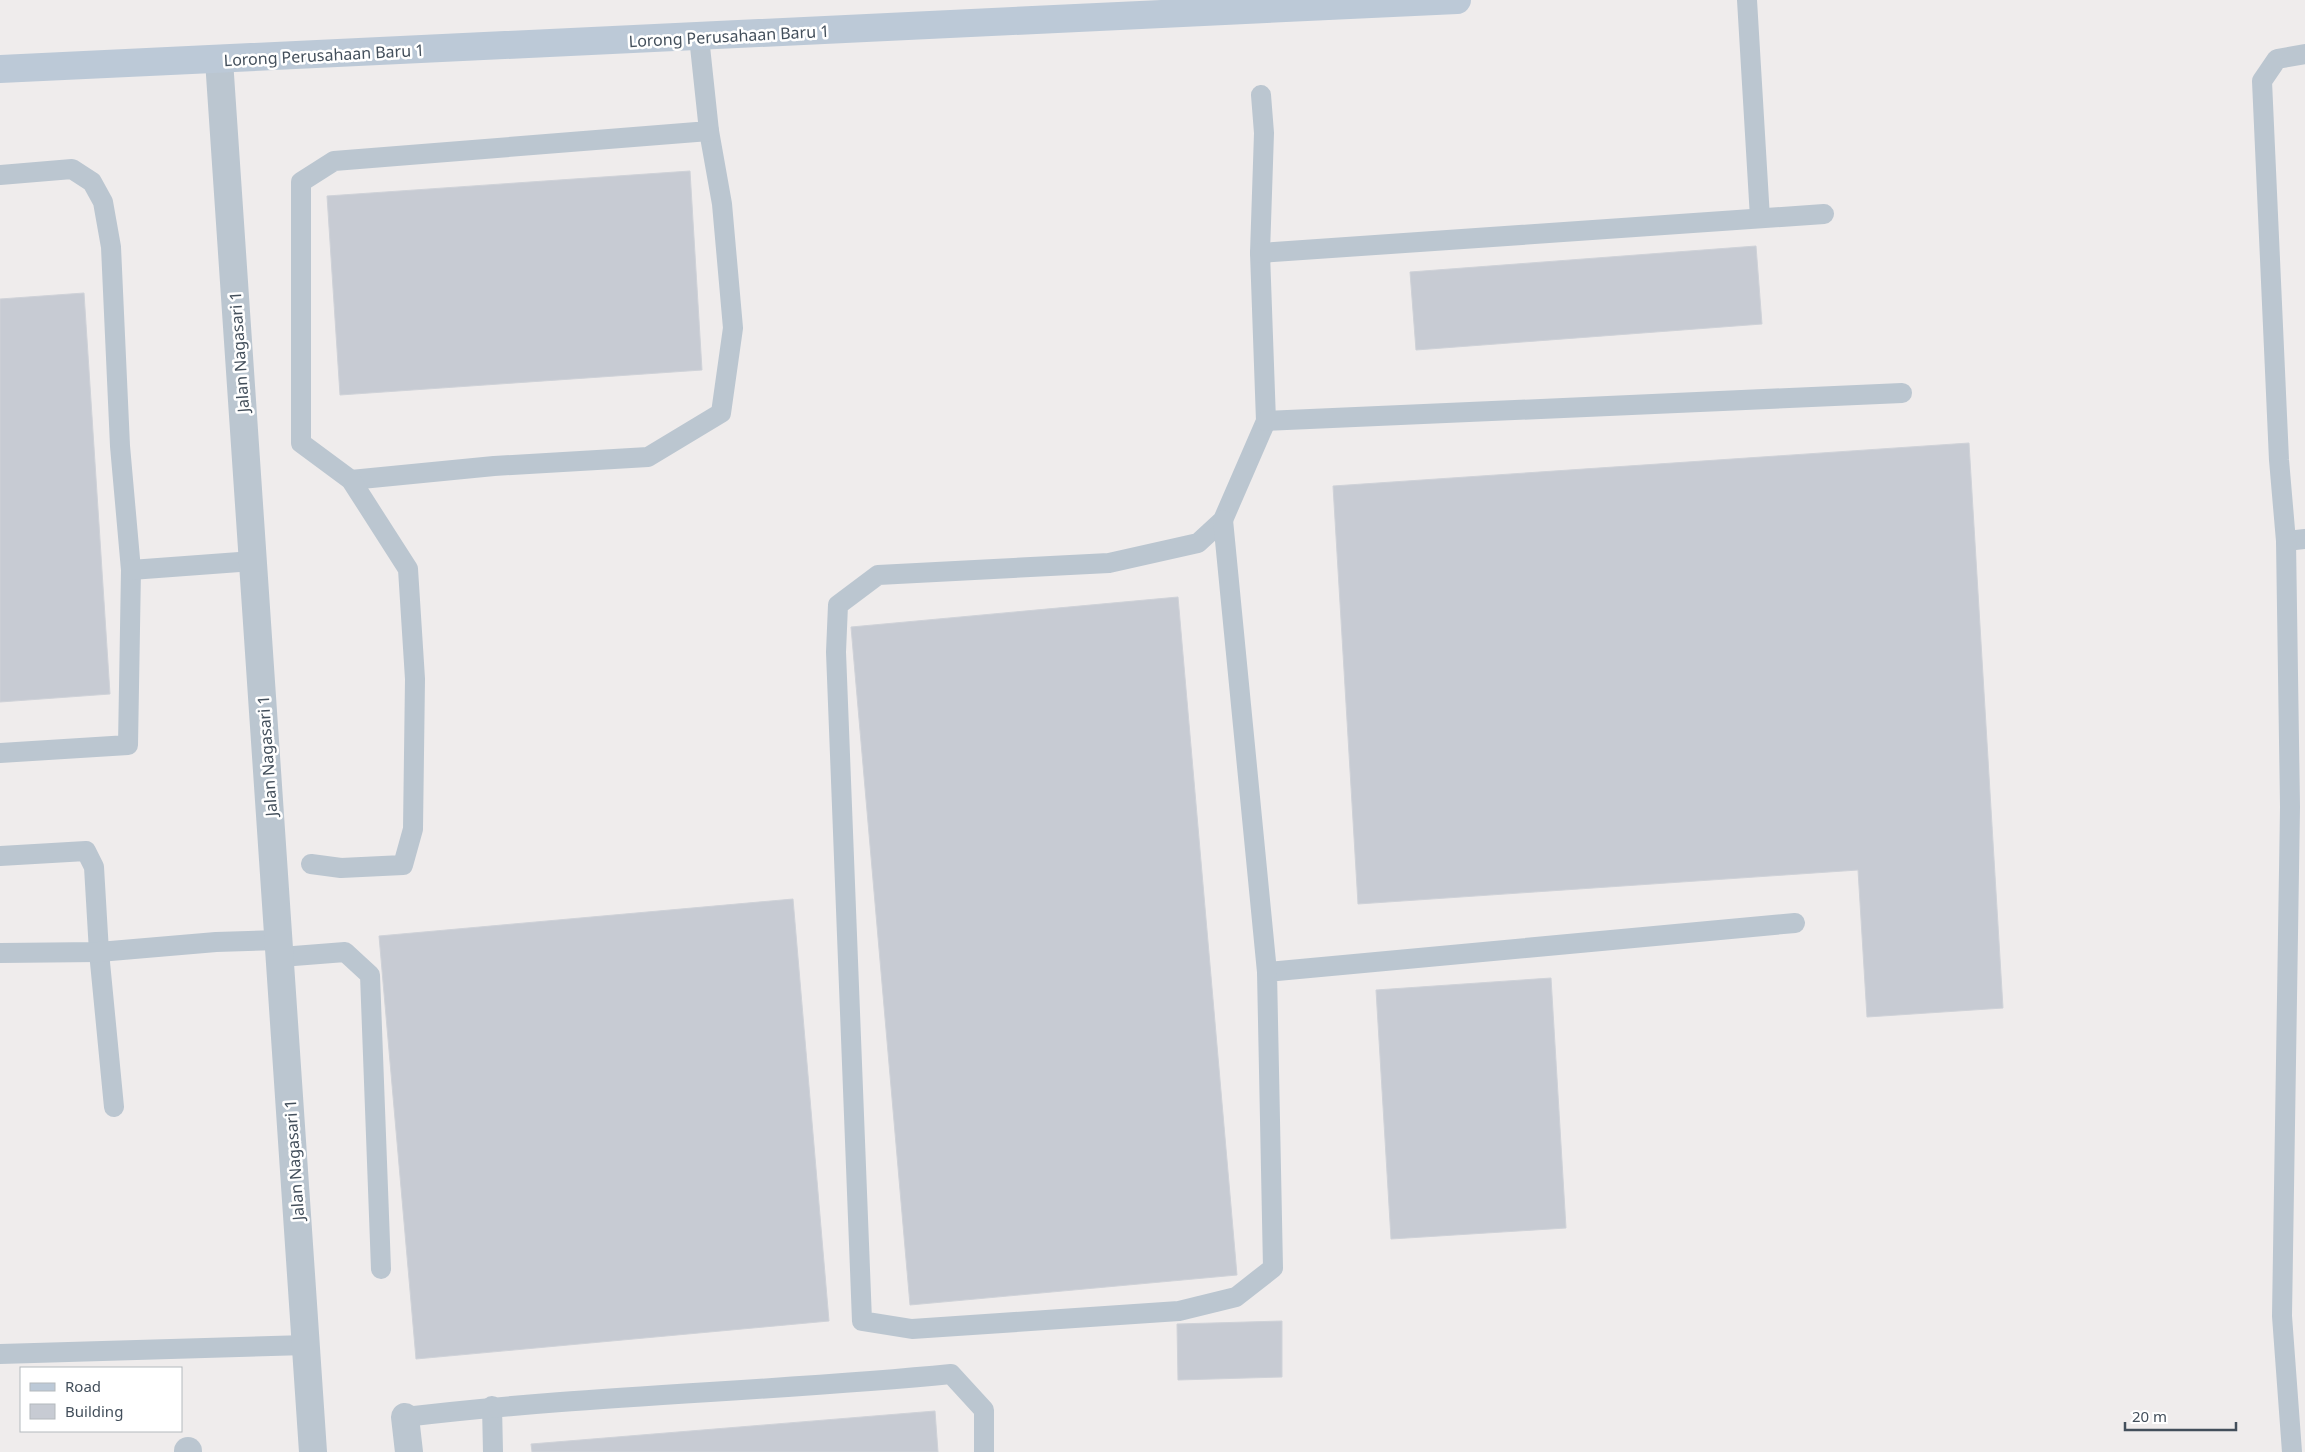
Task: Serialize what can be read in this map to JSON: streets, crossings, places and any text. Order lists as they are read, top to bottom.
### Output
{
  "streets": {
    "street": ["Lorong Perusahaan Baru 1", "Jalan Nagasari 1"]
  },
  "crossings": [
    ["Lorong Perusahaan Baru 1", "Jalan Nagasari 1"]
  ],
  "legend": ["Road", "Building"],
  "scale_bar": "20 m"
}
